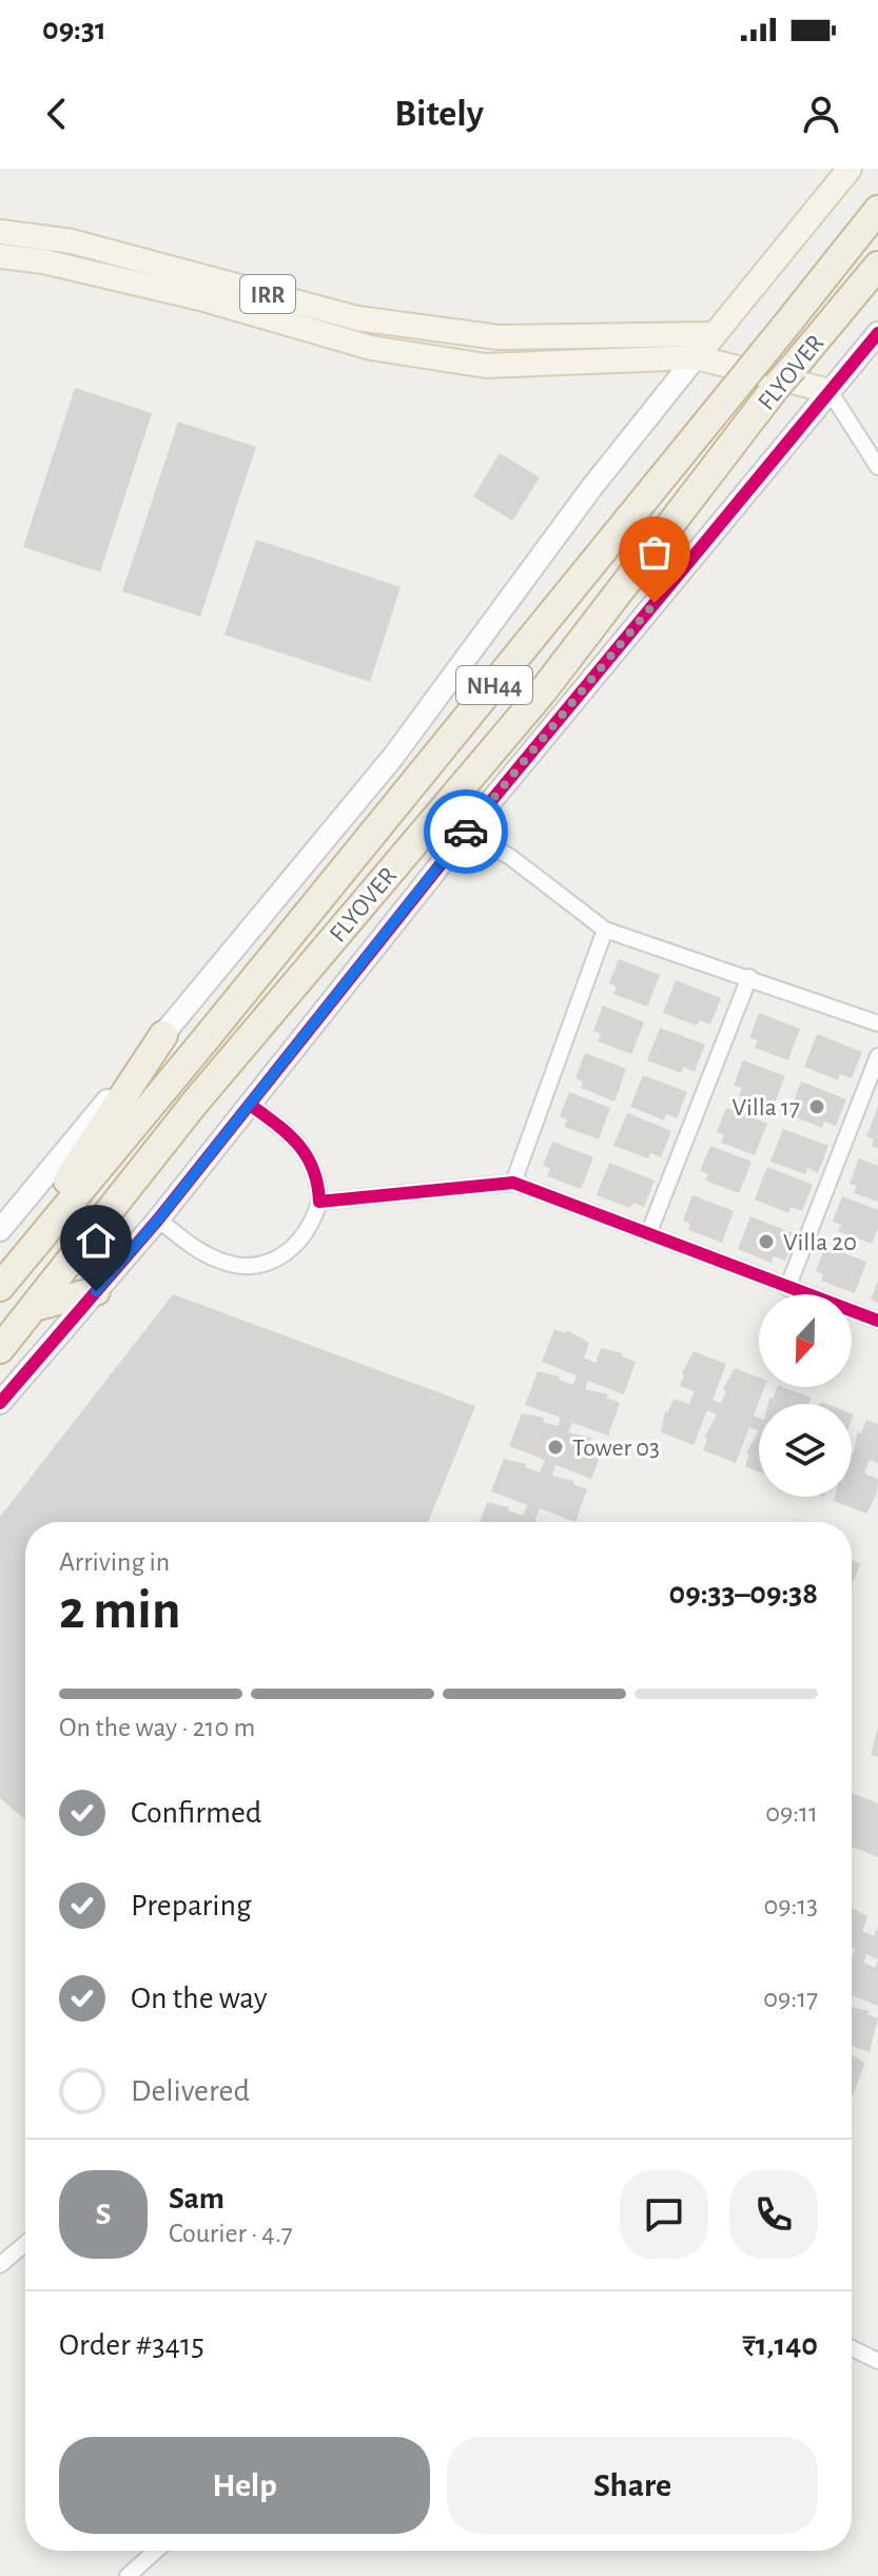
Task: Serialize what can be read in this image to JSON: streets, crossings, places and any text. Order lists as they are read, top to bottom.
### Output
{
  "streets": {
    "highway": ["FLYOVER", "NH44"],
    "main road": ["IRR"]
  },
  "crossings": [
    ["FLYOVER", "NH44"]
  ],
  "places": ["Villa 17", "Villa 20", "Tower 03"],
  "north": "bottom",
  "page": {
    "status": "09:31",
    "header": "Bitely",
    "heading": ["2 min", "Arriving in", "09:33–09:38"],
    "panel": [
      "Sam",
      "Courier · 4.7",
      "Order #3415",
      "₹1,140"
    ],
    "bar": "On the way · 210 m",
    "list": [
      ["Confirmed", "09:11"],
      ["Preparing", "09:13"],
      ["On the way", "09:17"],
      "Delivered"
    ],
    "round": "S",
    "buttons": ["Help", "Share"]
  }
}
